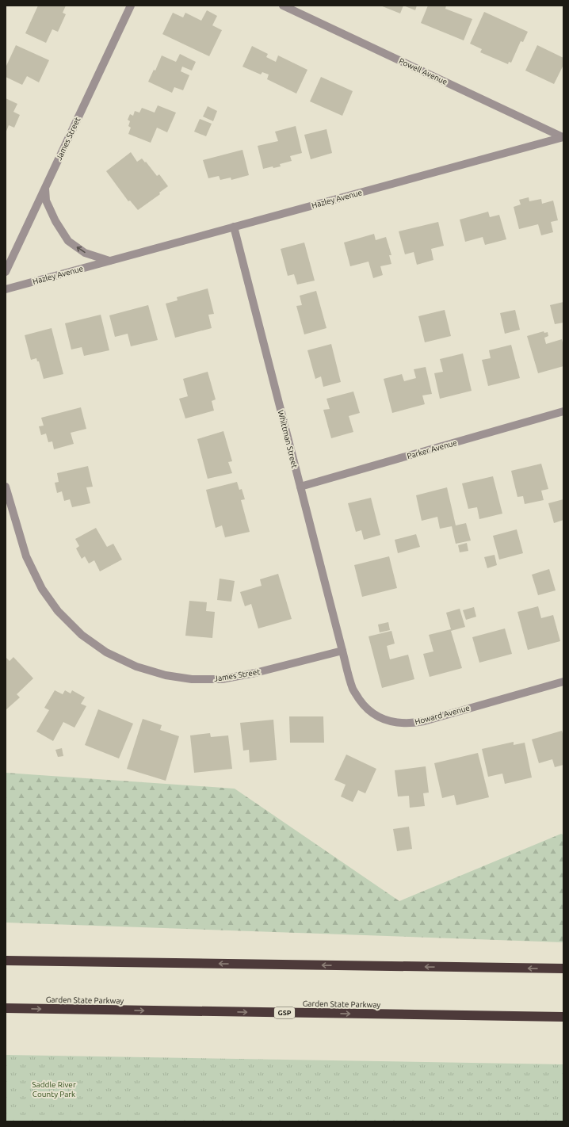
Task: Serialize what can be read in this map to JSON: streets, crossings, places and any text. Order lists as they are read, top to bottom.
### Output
{
  "streets": {
    "highway": ["Garden State Parkway", "GSP"],
    "street": [
      "Powell Avenue",
      "James Street",
      "Hazley Avenue",
      "Whittman Street",
      "Parker Avenue",
      "Howard Avenue"
    ]
  },
  "crossings": [
    ["Powell Avenue", "Hazley Avenue"],
    ["James Street", "Hazley Avenue"],
    ["James Street", "Whittman Street"],
    ["James Street", "Howard Avenue"],
    ["Hazley Avenue", "Whittman Street"],
    ["Whittman Street", "Parker Avenue"],
    ["Whittman Street", "Howard Avenue"]
  ],
  "parks": ["Saddle River County Park"]
}
